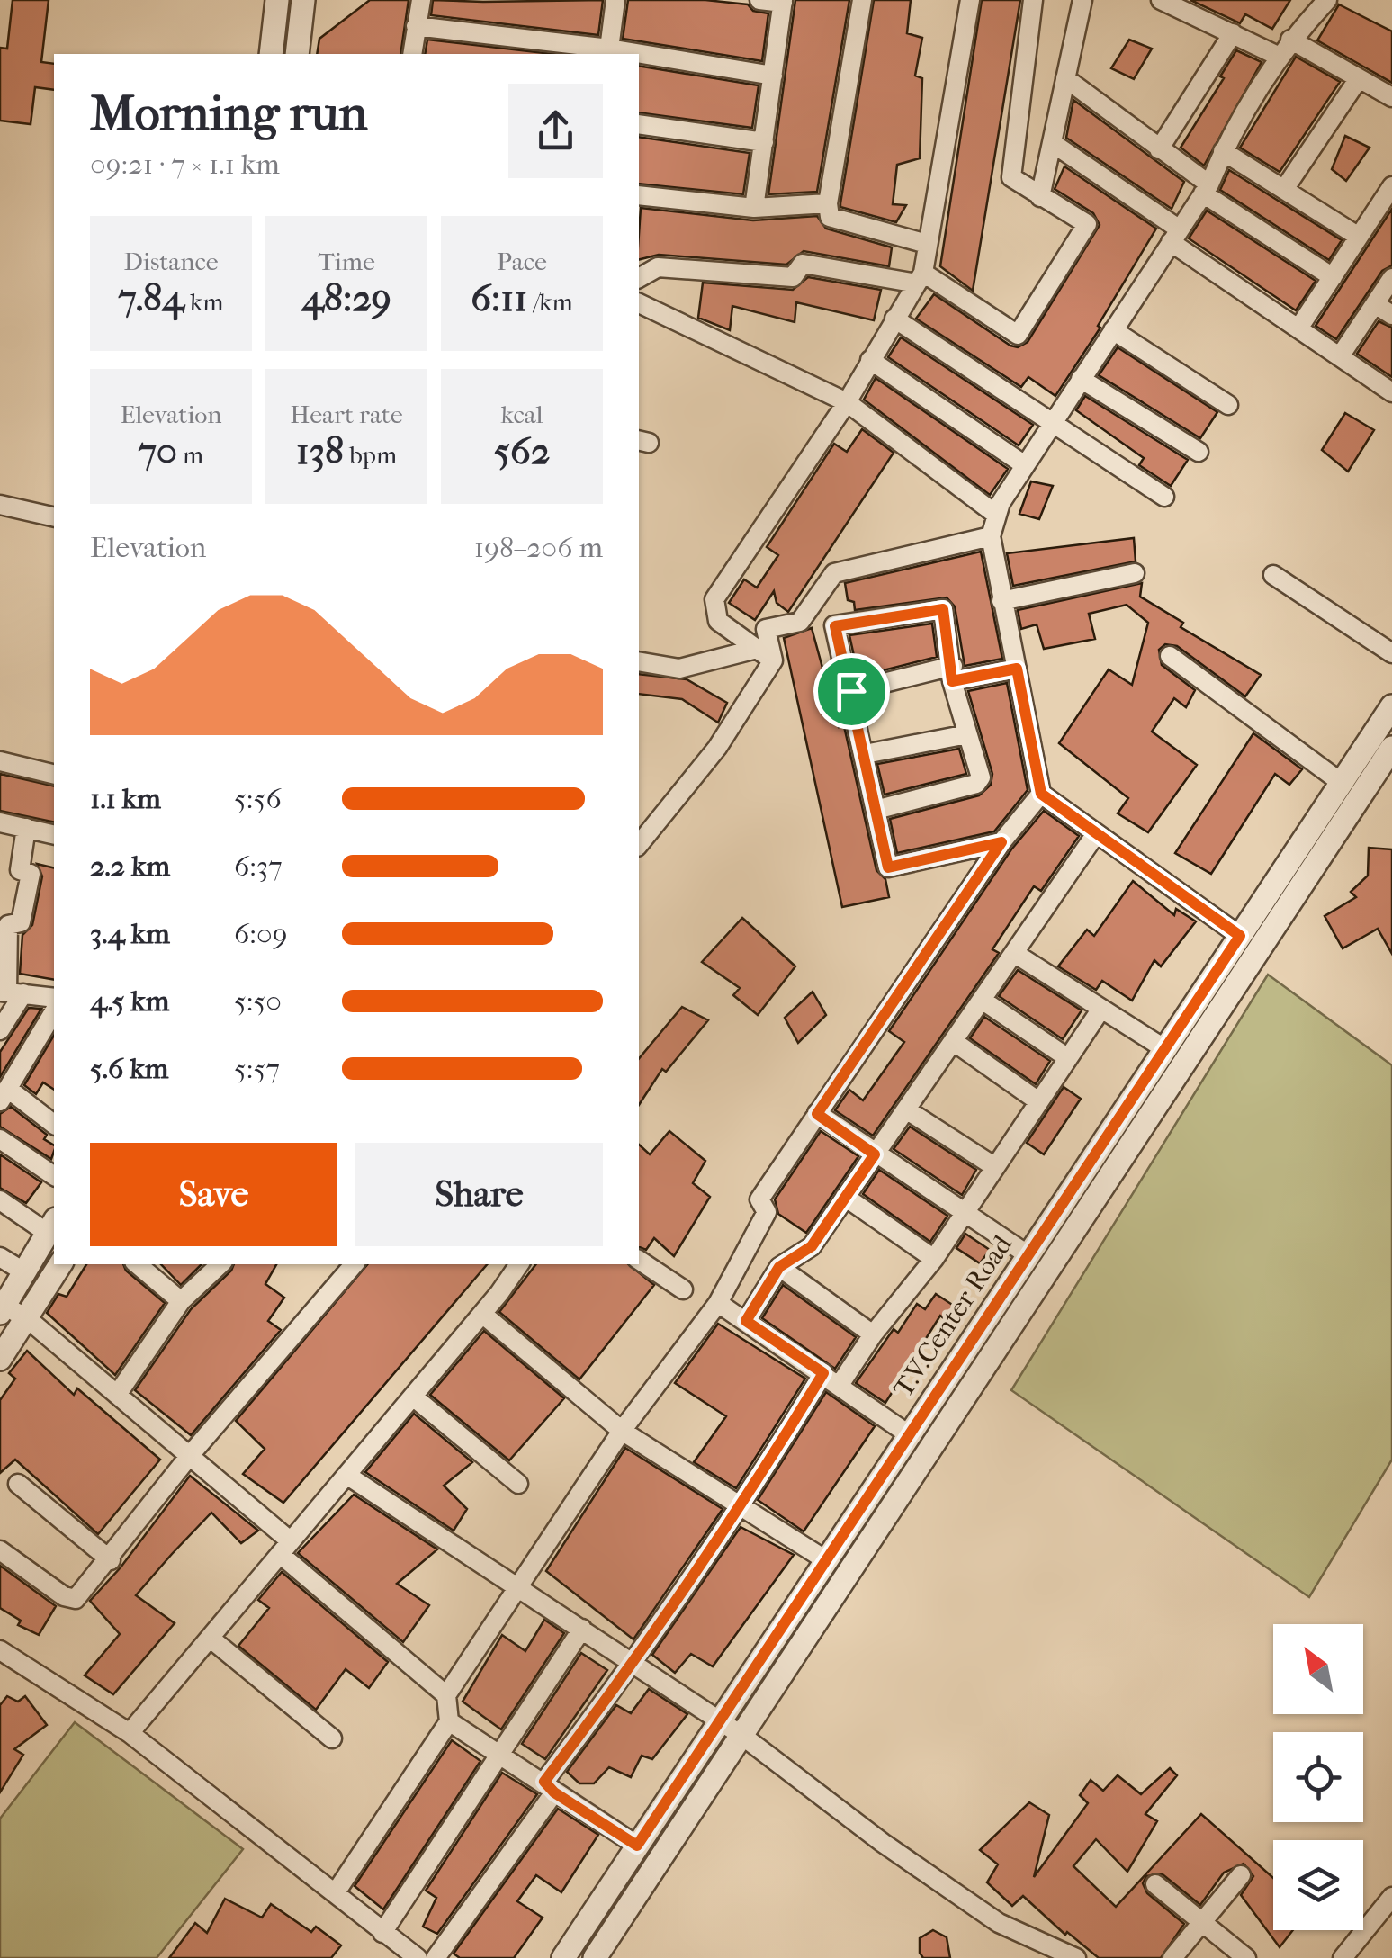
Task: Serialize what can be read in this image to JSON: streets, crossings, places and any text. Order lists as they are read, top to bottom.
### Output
{
  "streets": {
    "street": ["T.V.Center Road"]
  },
  "north": "top left",
  "page": {
    "heading": ["Morning run", "09:21 · 7 × 1.1 km"],
    "stats": [
      ["Distance", "7.84 km"],
      ["Time", "48:29"],
      ["Pace", "6:11 /km"],
      ["Elevation", "70 m"],
      ["Heart rate", "138 bpm"],
      ["kcal", "562"]
    ],
    "chart": ["Elevation", "198–206 m"],
    "list": [
      {
        "name": "1.1 km",
        "note": "5:56"
      },
      {
        "name": "2.2 km",
        "note": "6:37"
      },
      {
        "name": "3.4 km",
        "note": "6:09"
      },
      {
        "name": "4.5 km",
        "note": "5:50"
      },
      {
        "name": "5.6 km",
        "note": "5:57"
      }
    ],
    "buttons": ["Save", "Share"]
  }
}
